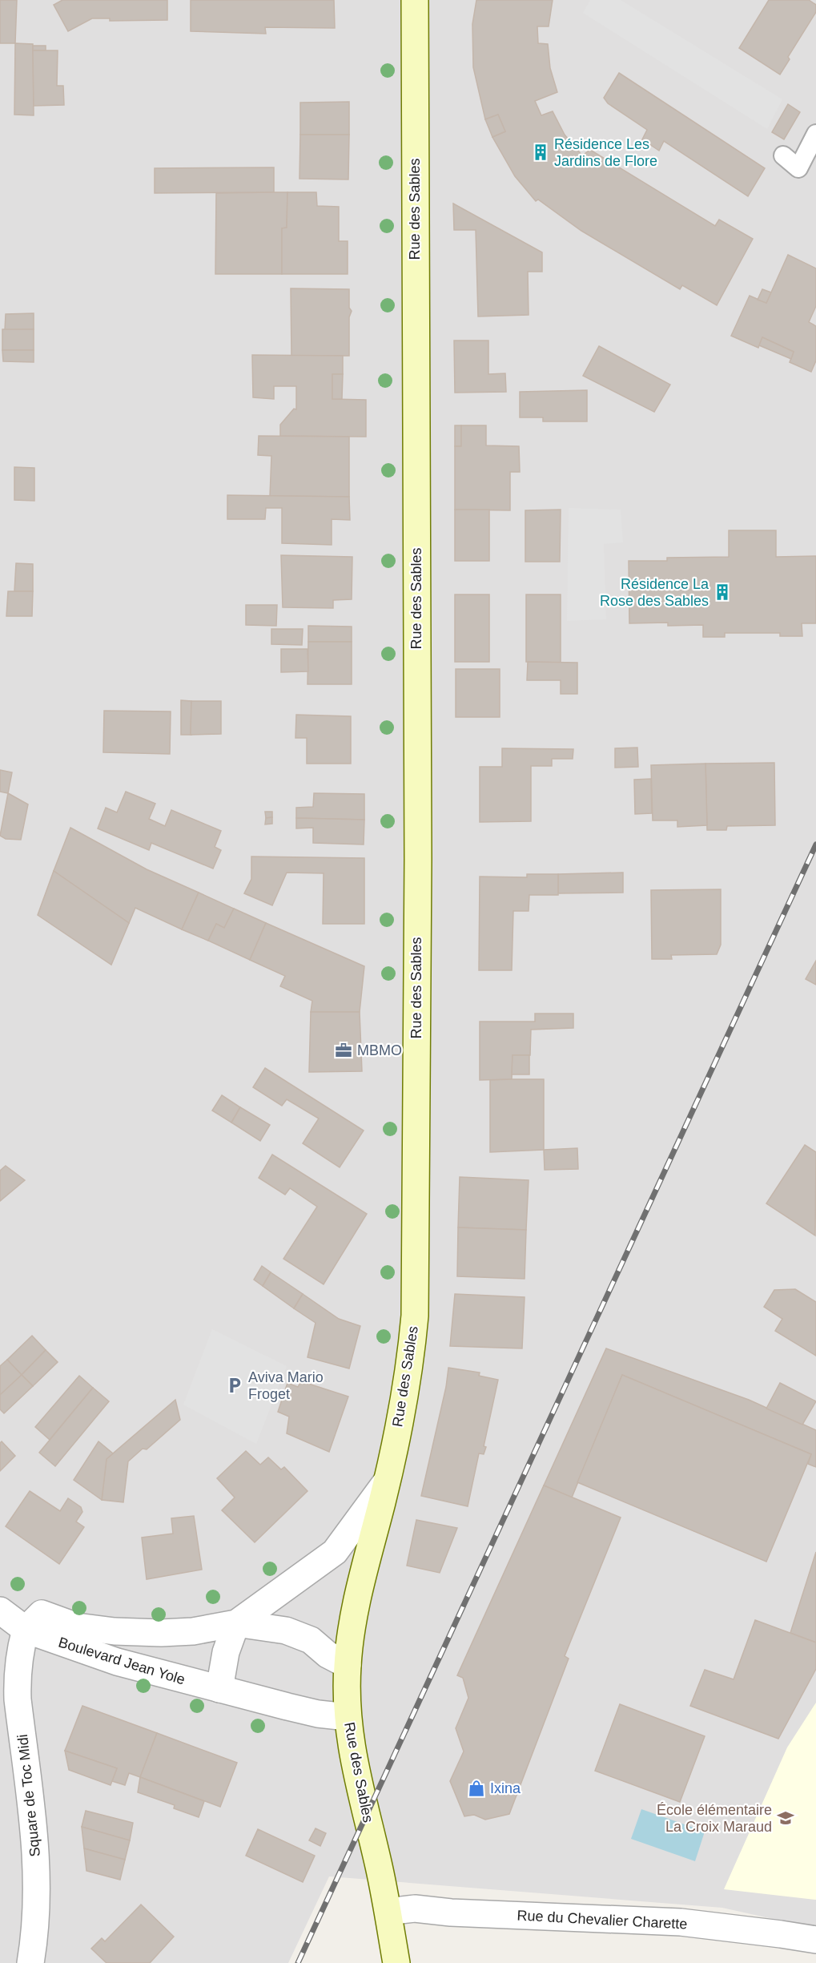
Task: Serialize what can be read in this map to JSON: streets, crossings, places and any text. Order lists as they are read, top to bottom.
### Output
{
  "streets": {
    "main road": ["Rue des Sables"],
    "street": ["Boulevard Jean Yole", "Square de Toc Midi", "Rue du Chevalier Charette"]
  },
  "crossings": [
    ["Rue des Sables", "Boulevard Jean Yole"],
    ["Rue des Sables", "Rue du Chevalier Charette"],
    ["Boulevard Jean Yole", "Square de Toc Midi"]
  ],
  "places": {
    "building": ["Résidence Les Jardins de Flore", "Résidence La Rose des Sables"],
    "office": ["MBMO"],
    "parking": ["Aviva Mario Froget"],
    "shop": ["Ixina"],
    "school or university": ["École élémentaire La Croix Maraud"]
  }
}
